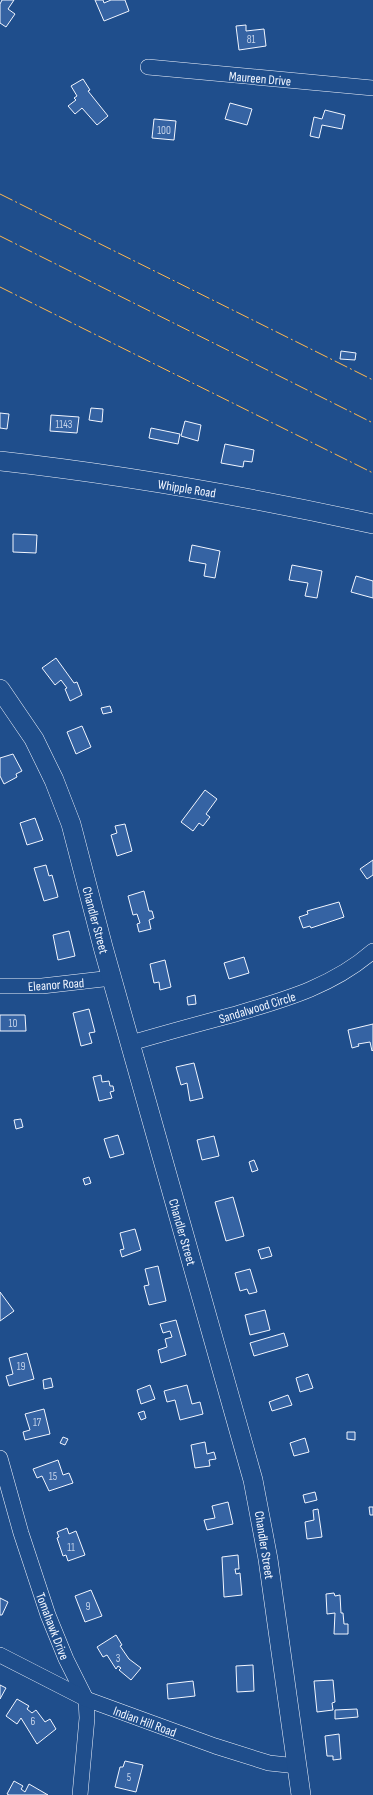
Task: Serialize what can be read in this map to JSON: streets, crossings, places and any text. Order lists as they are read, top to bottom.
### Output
{
  "streets": {
    "main road": ["Whipple Road", "Chandler Street"],
    "street": [
      "Maureen Drive",
      "Eleanor Road",
      "Sandalwood Circle",
      "Tomahawk Drive",
      "Indian Hill Road"
    ]
  },
  "crossings": [
    ["Chandler Street", "Eleanor Road"],
    ["Chandler Street", "Sandalwood Circle"],
    ["Chandler Street", "Indian Hill Road"],
    ["Tomahawk Drive", "Indian Hill Road"]
  ],
  "house_numbers": [
    "81",
    "100",
    "1143",
    "10",
    "19",
    "17",
    "15",
    "11",
    "9",
    "3",
    "6",
    "5"
  ]
}
